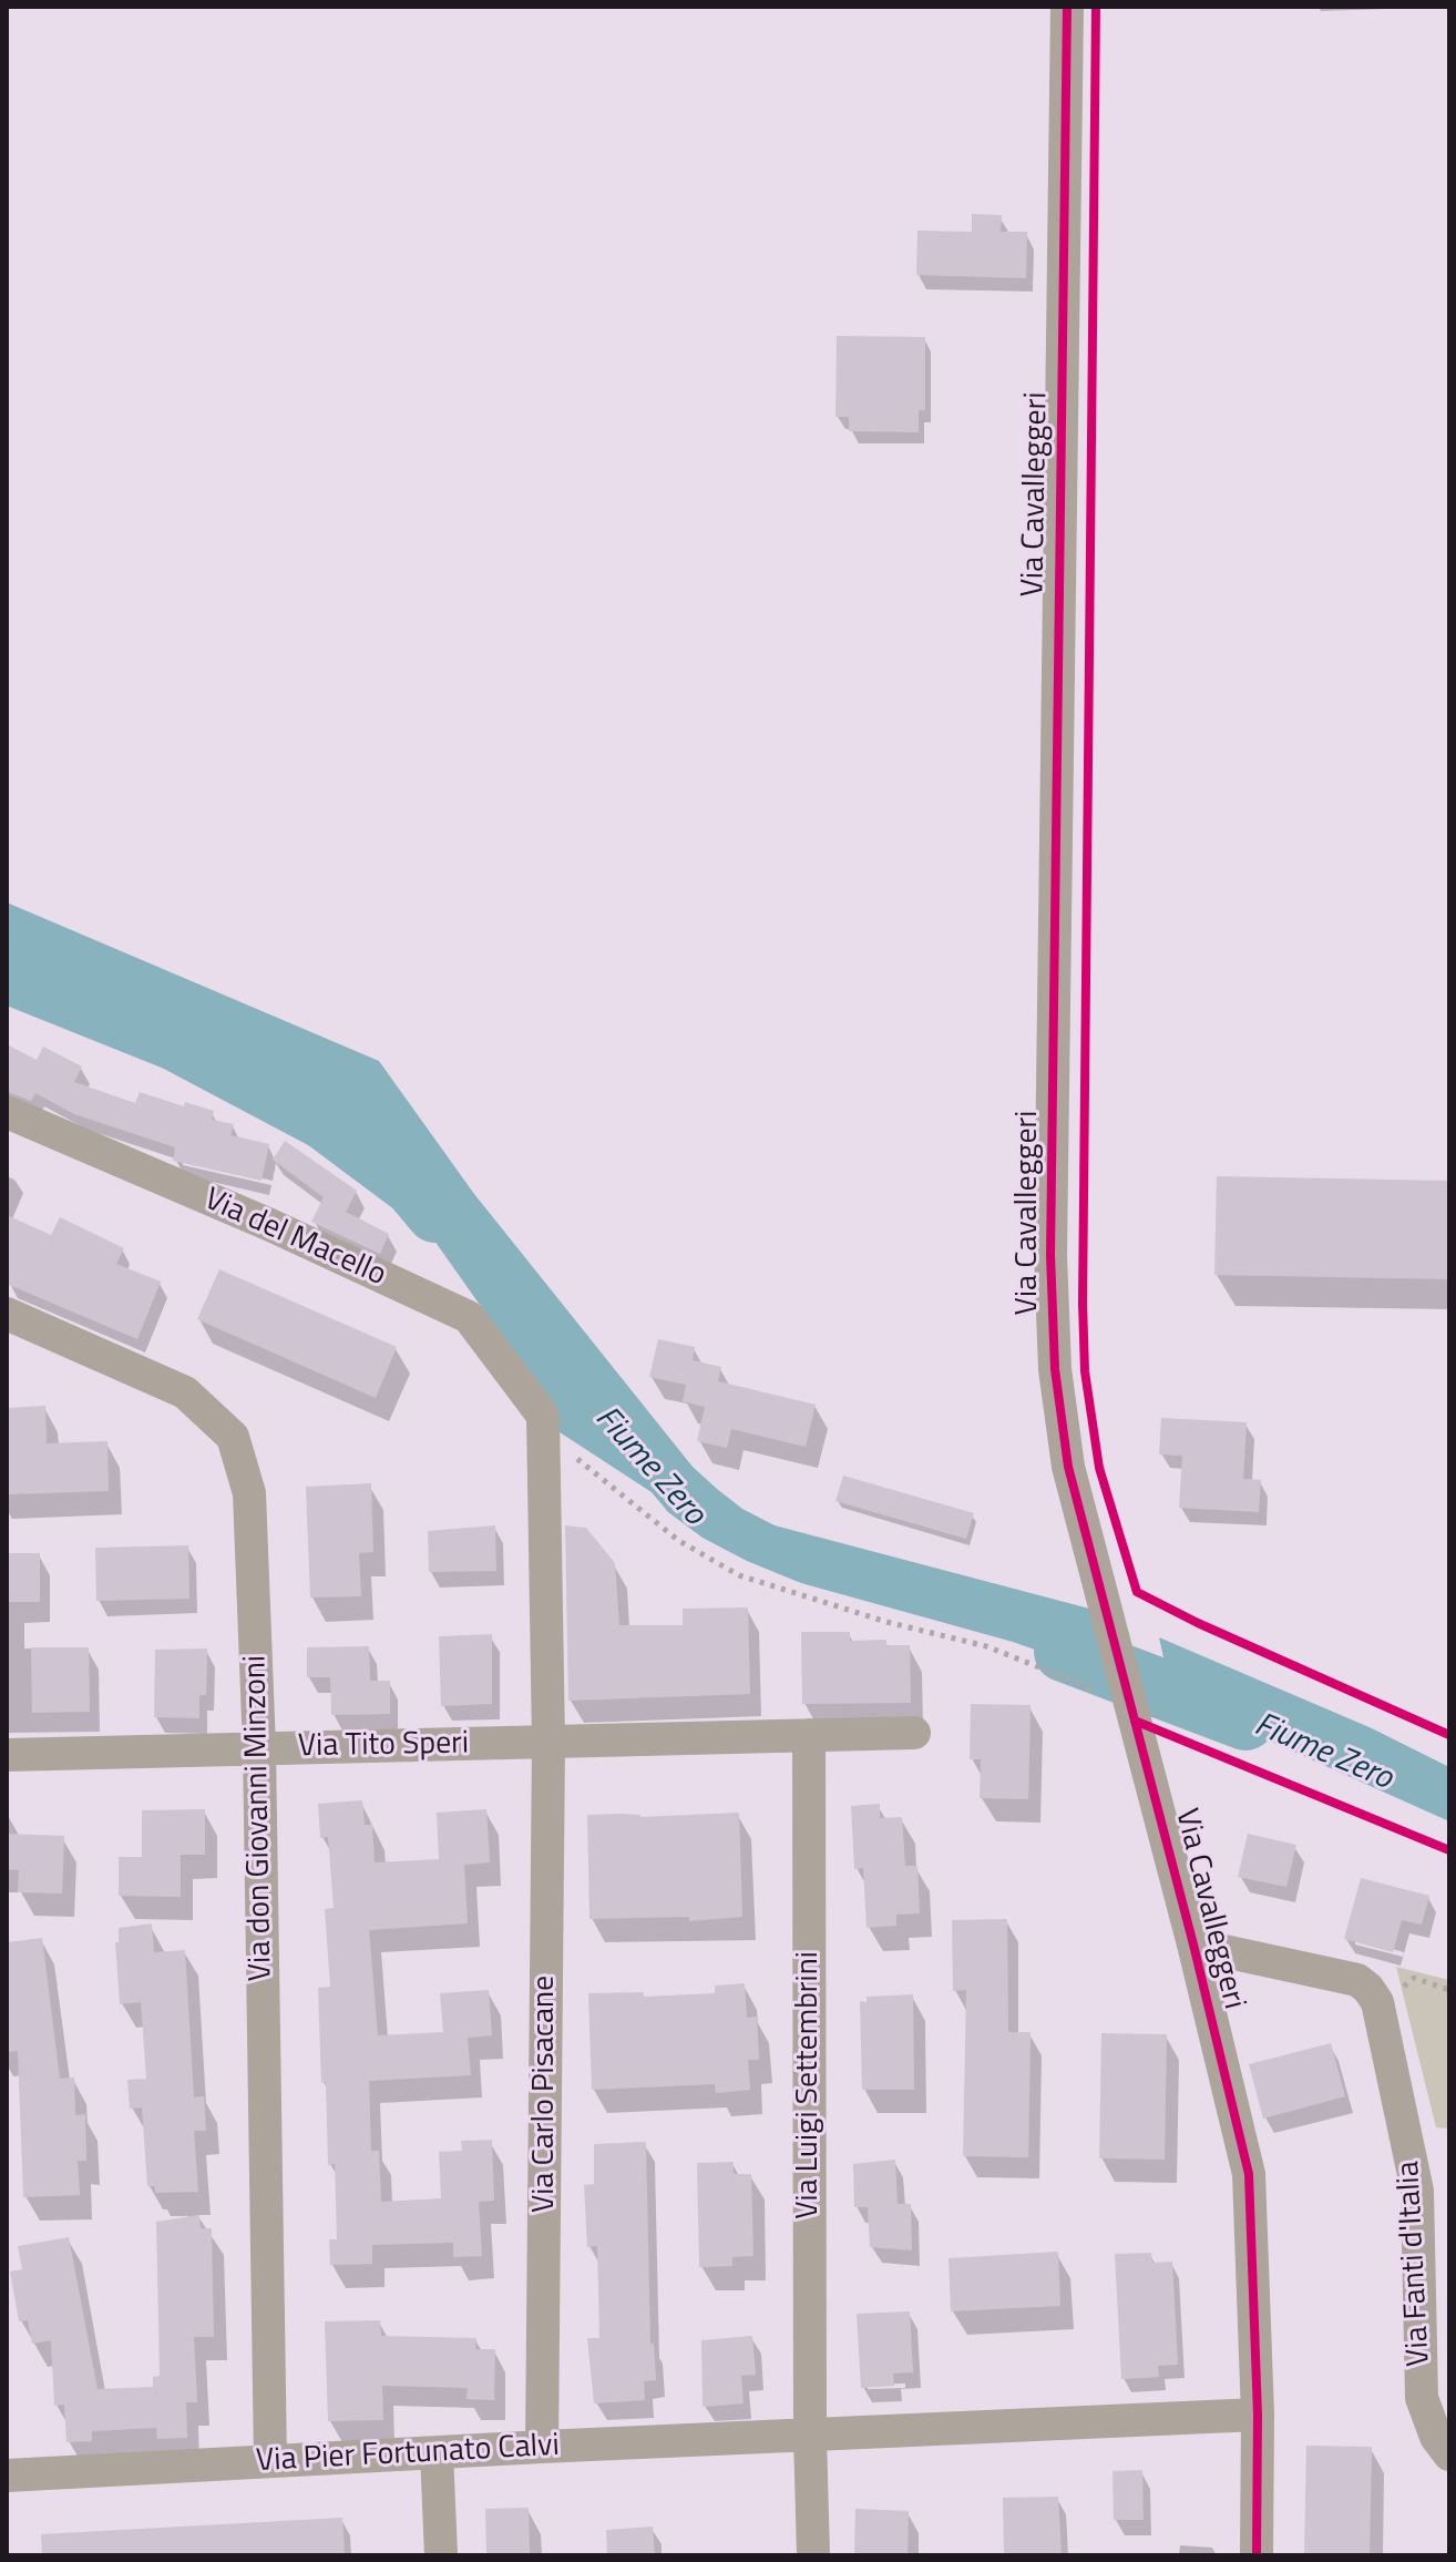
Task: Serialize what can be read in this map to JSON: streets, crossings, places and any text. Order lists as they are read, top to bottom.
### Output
{
  "streets": {
    "street": [
      "Via Cavalleggeri",
      "Via del Macello",
      "Via Tito Speri",
      "Via don Giovanni Minzoni",
      "Via Luigi Settembrini",
      "Via Carlo Pisacane",
      "Via Fanti d'Italia",
      "Via Pier Fortunato Calvi"
    ]
  },
  "crossings": [
    ["Via Cavalleggeri", "Via Pier Fortunato Calvi"],
    ["Via Tito Speri", "Via don Giovanni Minzoni"],
    ["Via Tito Speri", "Via Luigi Settembrini"],
    ["Via Tito Speri", "Via Carlo Pisacane"],
    ["Via don Giovanni Minzoni", "Via Pier Fortunato Calvi"],
    ["Via Luigi Settembrini", "Via Pier Fortunato Calvi"],
    ["Via Carlo Pisacane", "Via Pier Fortunato Calvi"]
  ],
  "water": ["Fiume Zero"]
}
